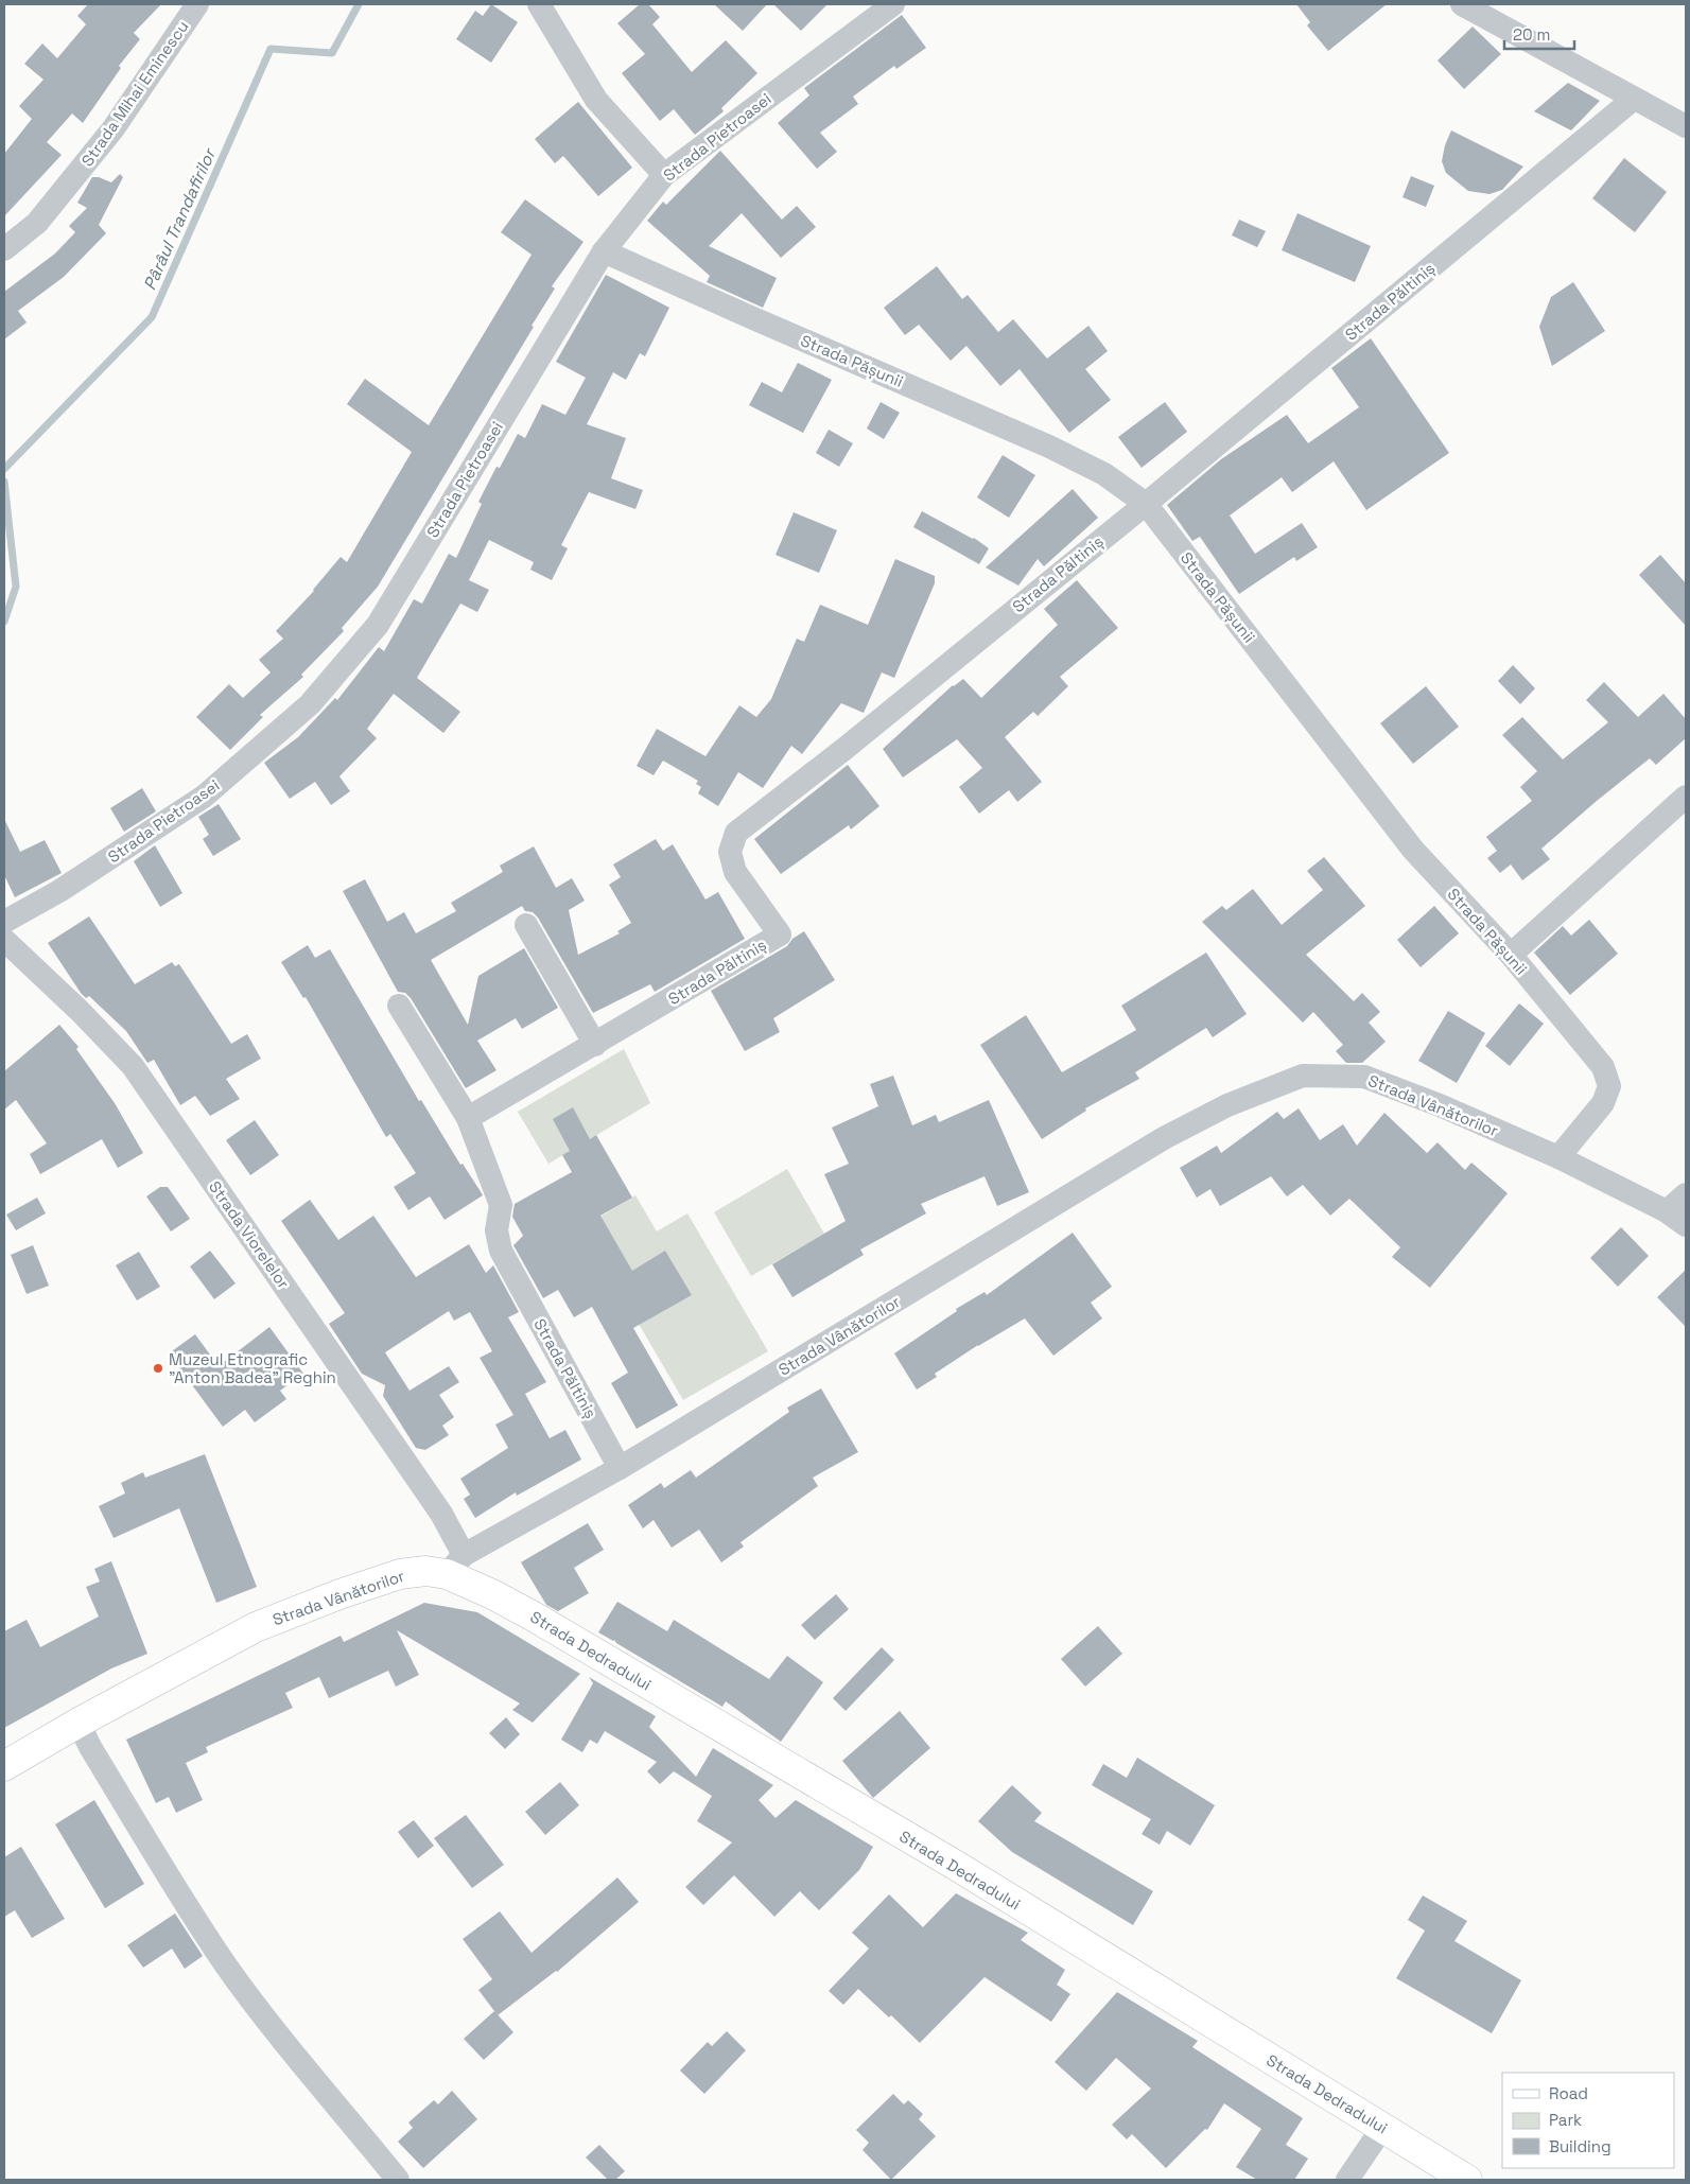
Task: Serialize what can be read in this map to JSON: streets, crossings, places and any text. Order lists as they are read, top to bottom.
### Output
{
  "streets": {
    "main road": ["Strada Vânătorilor", "Strada Dedradului"],
    "street": [
      "Strada Mihai Eminescu",
      "Strada Pietroasei",
      "Strada Păltiniș",
      "Strada Pășunii",
      "Strada Viorelelor"
    ]
  },
  "crossings": [
    ["Strada Pietroasei", "Strada Pășunii"],
    ["Strada Păltiniș", "Strada Pășunii"],
    ["Strada Păltiniș", "Strada Vânătorilor"],
    ["Strada Pășunii", "Strada Vânătorilor"],
    ["Strada Vânătorilor", "Strada Viorelelor"],
    ["Strada Vânătorilor", "Strada Dedradului"],
    ["Strada Viorelelor", "Strada Dedradului"]
  ],
  "water": ["Pârâul Trandafirilor"],
  "places": ["Muzeul Etnografic \"Anton Badea\" Reghin"],
  "legend": ["Road", "Park", "Building"],
  "scale_bar": "20 m"
}
